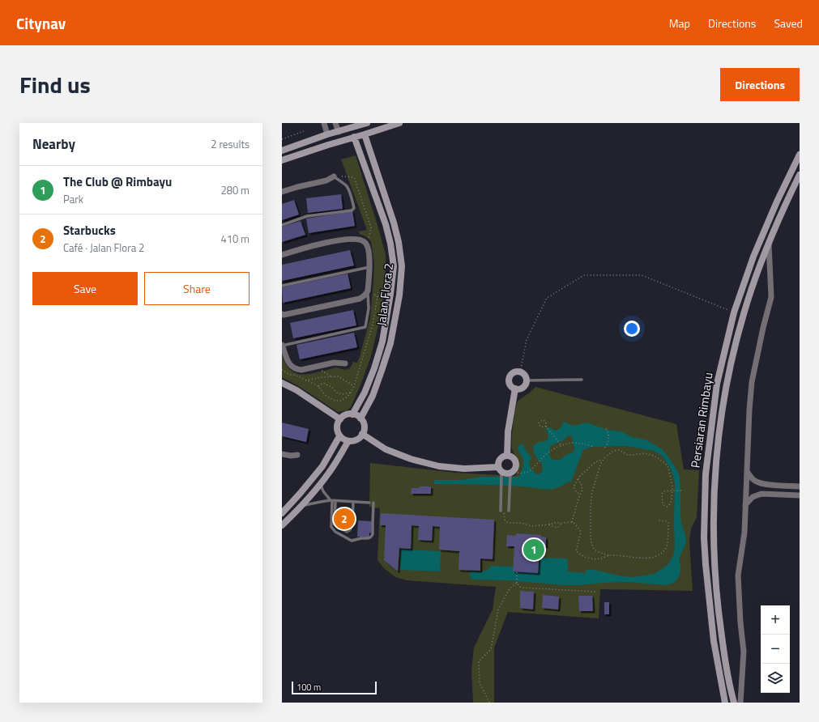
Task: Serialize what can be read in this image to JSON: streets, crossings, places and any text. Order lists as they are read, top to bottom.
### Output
{
  "streets": {
    "street": ["Jalan Flora 2", "Persiaran Rimbayu"]
  },
  "scale_bar": "100 m",
  "page": {
    "header": "Citynav",
    "nav": ["Map", "Directions", "Saved"],
    "title": "Find us",
    "buttons": [
      "Directions",
      ["Save", "Share"]
    ],
    "heading": ["Nearby", "2 results"],
    "list": [
      {
        "mark": "1",
        "name": "The Club @ Rimbayu",
        "note": "Park",
        "value": "280 m"
      },
      {
        "mark": "2",
        "name": "Starbucks",
        "note": "Café · Jalan Flora 2",
        "value": "410 m"
      }
    ],
    "pins": ["2", "1"],
    "map_buttons": ["+", "−"],
    "scale": "100 m"
  }
}
